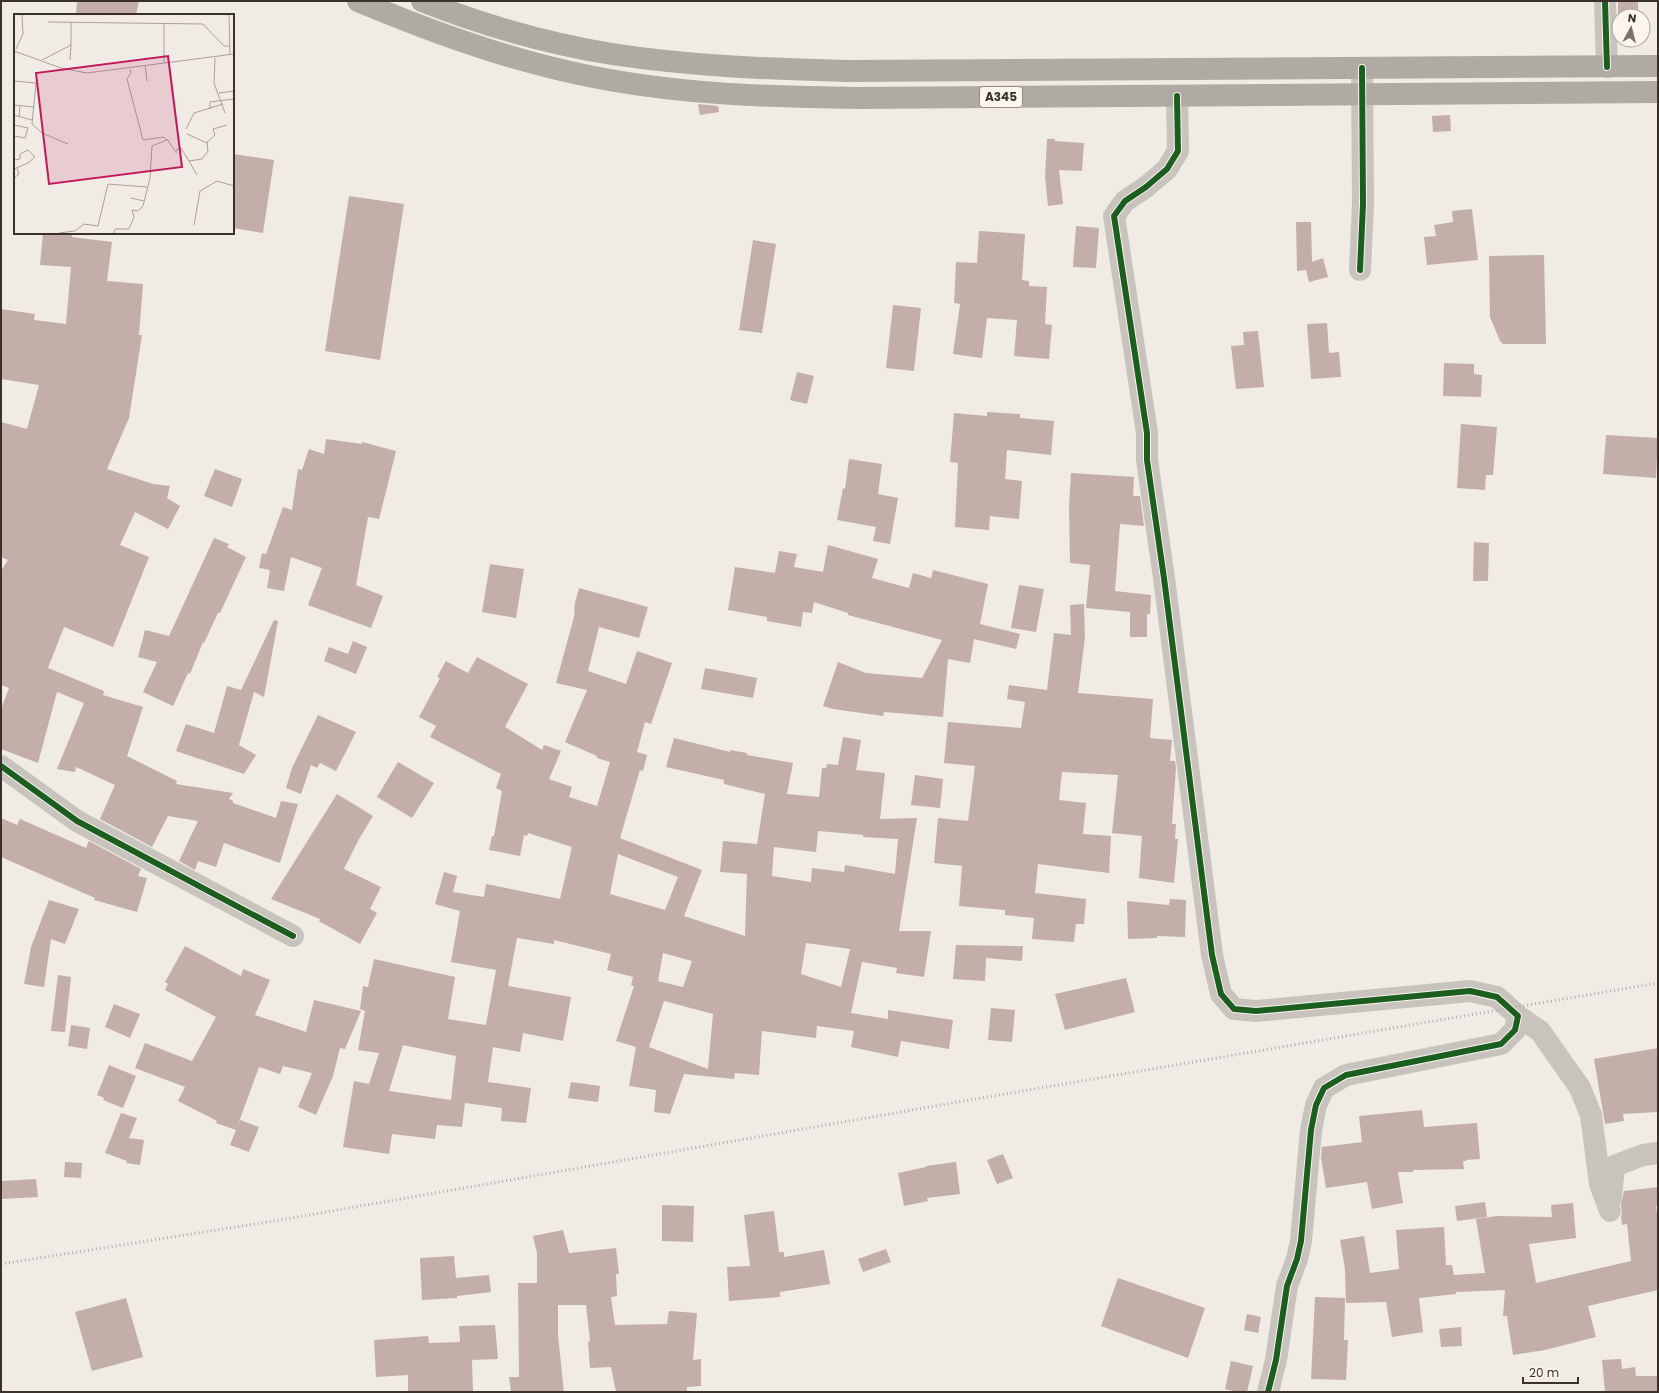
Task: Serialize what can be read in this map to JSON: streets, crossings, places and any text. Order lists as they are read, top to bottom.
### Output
{
  "streets": {
    "highway": ["A345"]
  },
  "scale_bar": "20 m",
  "north": "top"
}
